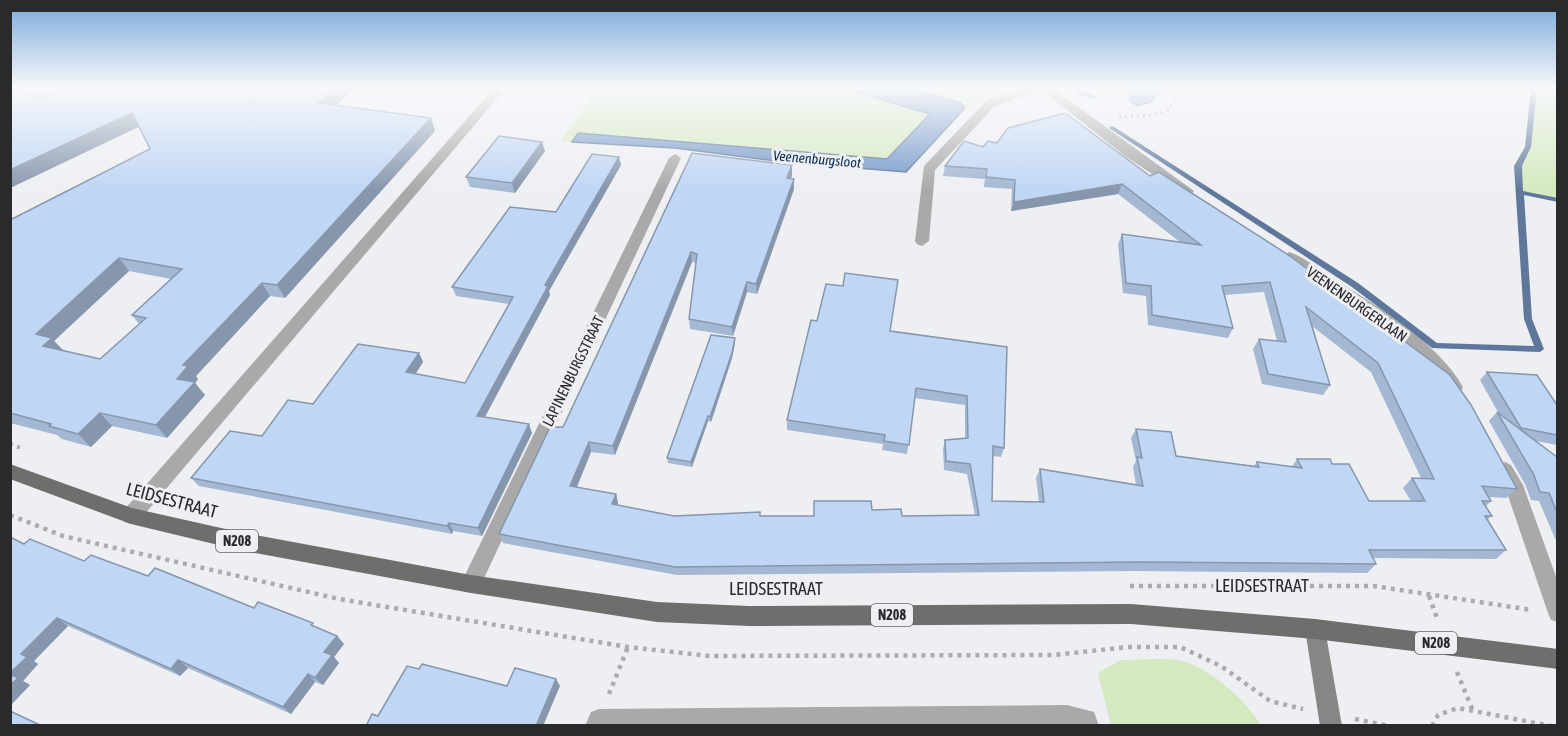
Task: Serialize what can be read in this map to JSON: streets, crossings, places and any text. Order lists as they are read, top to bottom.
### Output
{
  "streets": {
    "main road": ["LEIDSESTRAAT", "N208"],
    "street": ["VEENENBURGERLAAN", "LAPINENBURGSTRAAT"]
  },
  "crossings": [
    ["LAPINENBURGSTRAAT", "LEIDSESTRAAT"]
  ],
  "water": ["Veenenburgsloot"]
}
